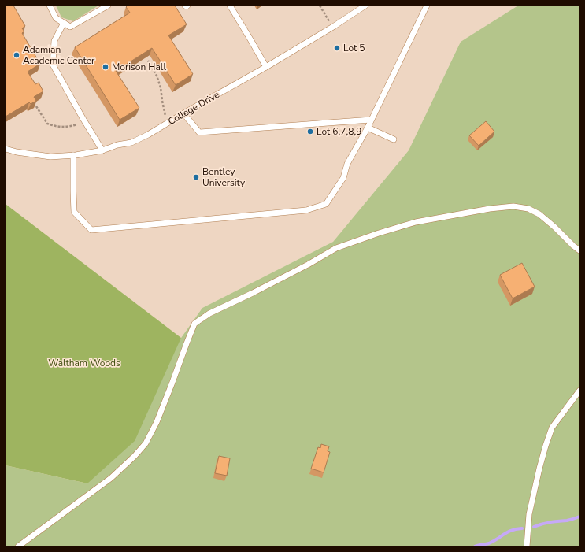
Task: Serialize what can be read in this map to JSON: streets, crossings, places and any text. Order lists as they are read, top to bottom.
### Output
{
  "streets": {
    "lane": ["College Drive"]
  },
  "parks": ["Waltham Woods"],
  "places": [
    "Lot 5",
    "Adamian Academic Center",
    "Morison Hall",
    "Lot 6,7,8,9",
    "Bentley University"
  ]
}
